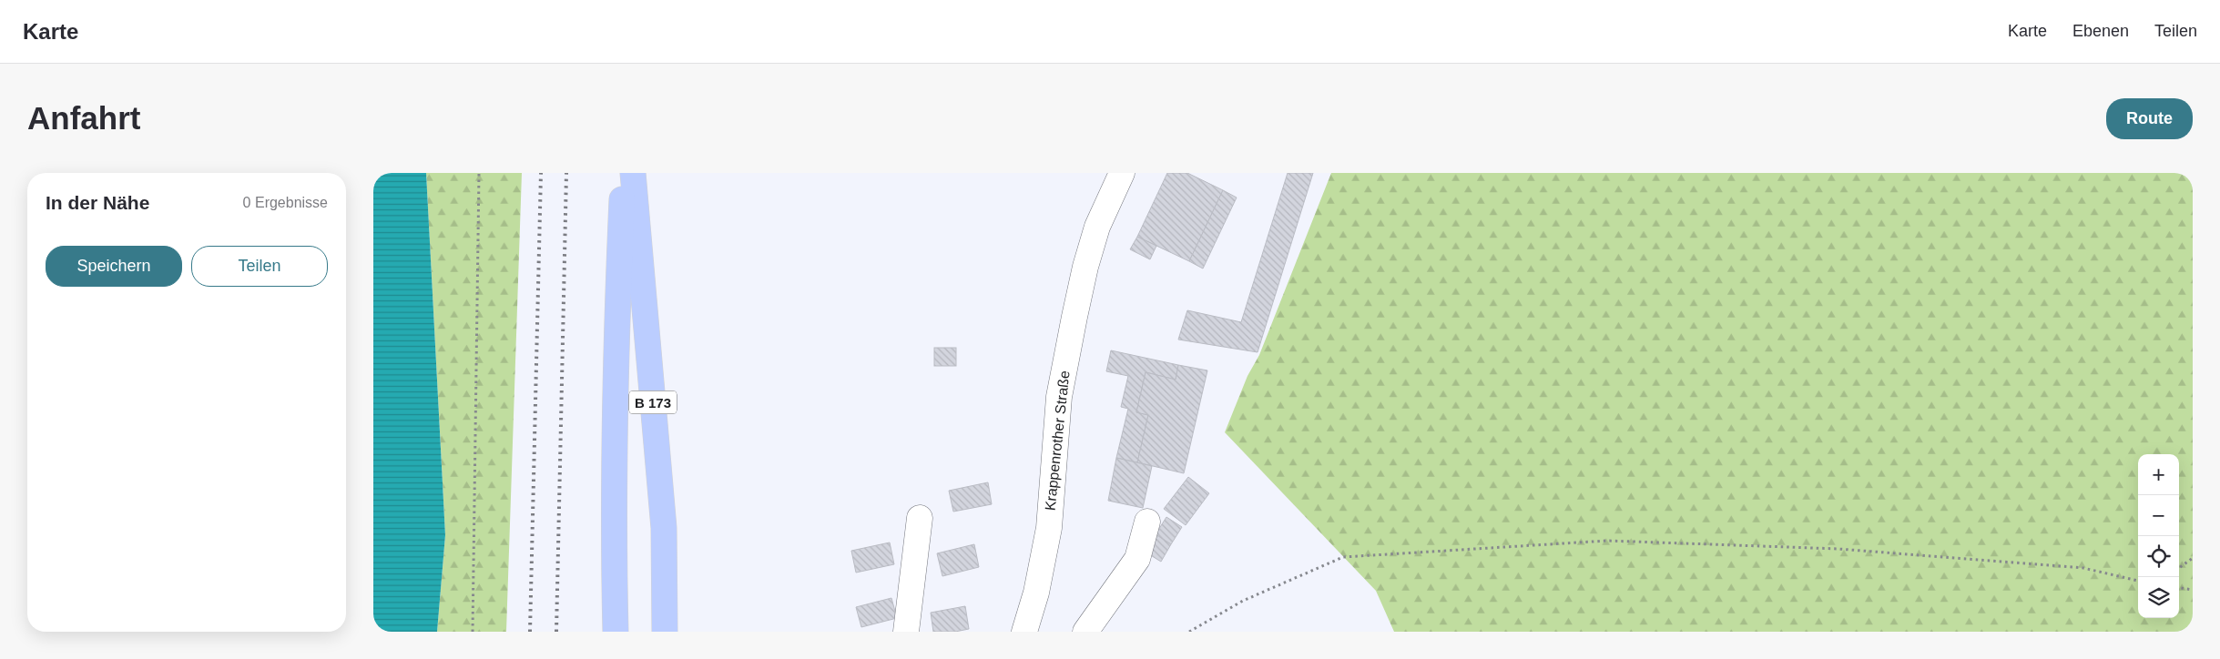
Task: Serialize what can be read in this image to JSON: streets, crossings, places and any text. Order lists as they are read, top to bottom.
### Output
{
  "streets": {
    "highway": ["B 173"],
    "street": ["Krappenrother Straße"]
  },
  "page": {
    "header": "Karte",
    "nav": ["Karte", "Ebenen", "Teilen"],
    "buttons": [
      "Route",
      ["Speichern", "Teilen"]
    ],
    "title": "Anfahrt",
    "heading": ["In der Nähe", "0 Ergebnisse"],
    "map_buttons": ["+", "−"]
  }
}
